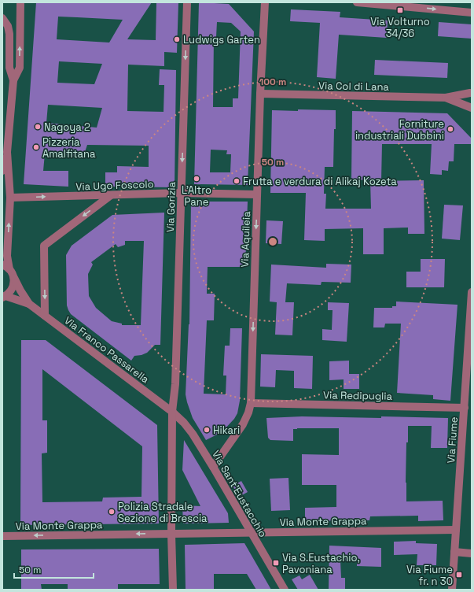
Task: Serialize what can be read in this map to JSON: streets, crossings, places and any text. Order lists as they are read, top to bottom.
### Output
{
  "streets": {
    "street": [
      "Via Col di Lana",
      "Via Ugo Foscolo",
      "Via Gorizia",
      "Via Aquileia",
      "Via Franco Passarella",
      "Via Redipuglia",
      "Via Fiume",
      "Via Sant'Eustacchio",
      "Via Monte Grappa"
    ]
  },
  "crossings": [
    ["Via Col di Lana", "Via Aquileia"],
    ["Via Ugo Foscolo", "Via Gorizia"],
    ["Via Ugo Foscolo", "Via Aquileia"],
    ["Via Gorizia", "Via Franco Passarella"],
    ["Via Gorizia", "Via Sant'Eustacchio"],
    ["Via Gorizia", "Via Monte Grappa"],
    ["Via Aquileia", "Via Redipuglia"],
    ["Via Aquileia", "Via Sant'Eustacchio"],
    ["Via Franco Passarella", "Via Sant'Eustacchio"],
    ["Via Redipuglia", "Via Fiume"],
    ["Via Fiume", "Via Monte Grappa"],
    ["Via Sant'Eustacchio", "Via Monte Grappa"]
  ],
  "one_way": ["Via Ugo Foscolo", "Via Aquileia", "Via Monte Grappa"],
  "places": {
    "transit": ["Via Volturno 34/36", "Via S.Eustachio, Pavoniana", "Via Fiume fr. n 30"],
    "other": [
      "Ludwigs Garten",
      "Nagoya 2",
      "Forniture industriali Dubbini",
      "Pizzeria Amalfitana",
      "L'Altro Pane",
      "Frutta e verdura di Alikaj Kozeta",
      "Hikari",
      "Polizia Stradale Sezione di Brescia"
    ]
  },
  "scale_bar": "50 m",
  "rings": ["100 m", "50 m"]
}
